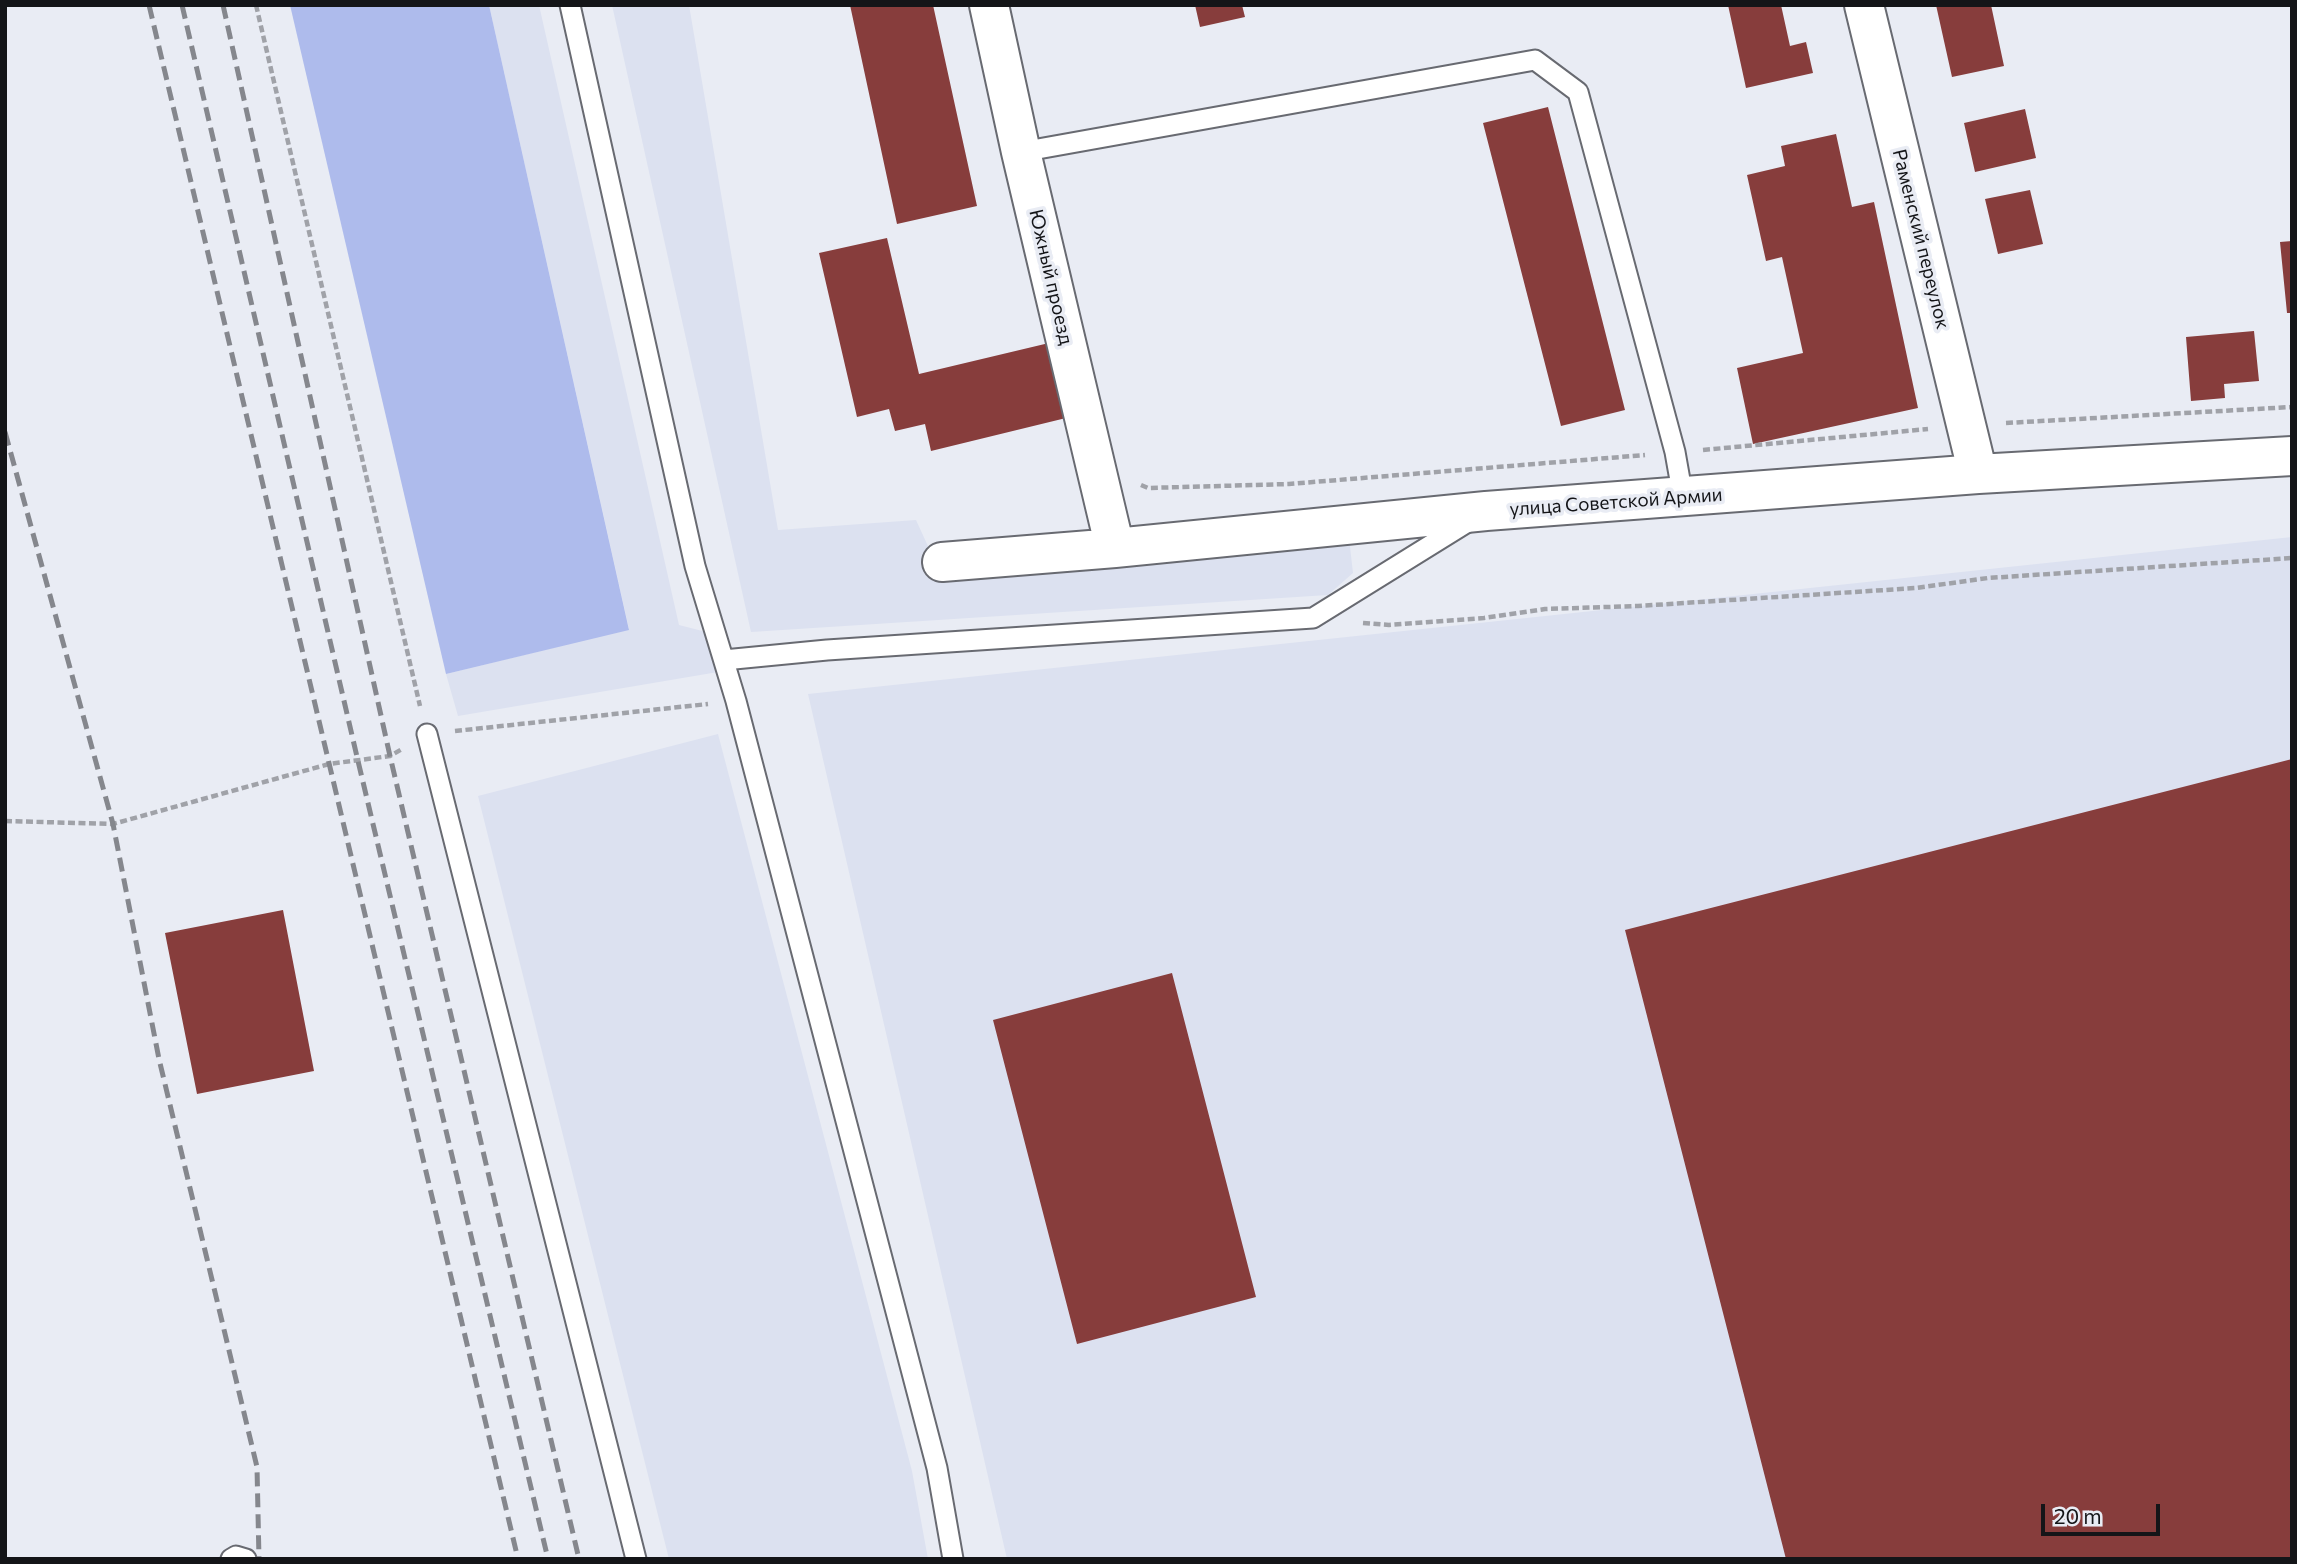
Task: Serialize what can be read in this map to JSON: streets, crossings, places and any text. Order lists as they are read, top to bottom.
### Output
{
  "streets": {
    "street": ["Раменский переулок", "Южный проезд", "улица Советской Армии"]
  },
  "crossings": [
    ["Раменский переулок", "улица Советской Армии"],
    ["Южный проезд", "улица Советской Армии"]
  ],
  "scale_bar": "20 m"
}
